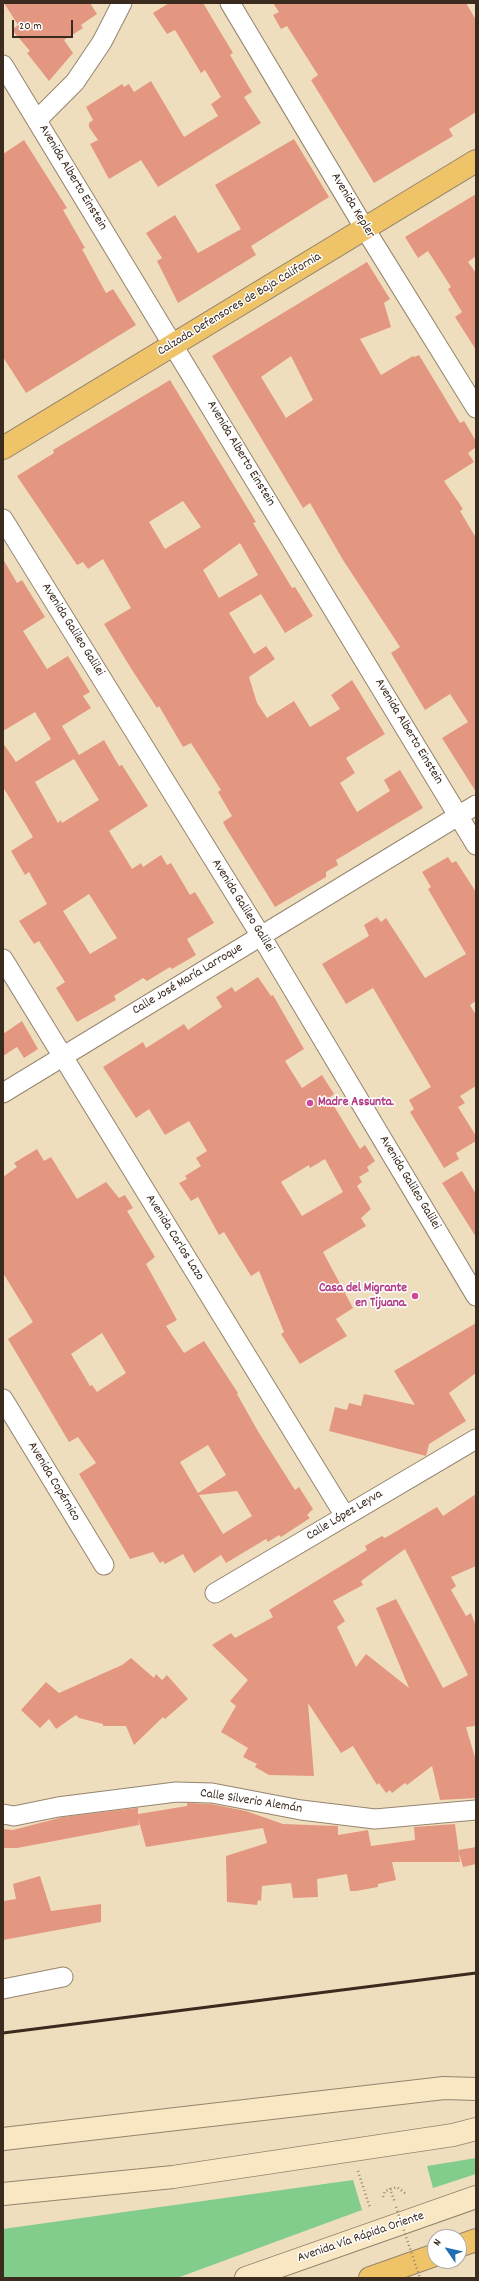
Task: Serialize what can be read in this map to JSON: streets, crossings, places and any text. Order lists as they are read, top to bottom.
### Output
{
  "streets": {
    "main road": ["Calzada Defensores de Baja California", "Avenida Vía Rápida Oriente"],
    "street": [
      "Avenida Alberto Einstein",
      "Avenida Kepler",
      "Avenida Galileo Galilei",
      "Calle José María Larroque",
      "Avenida Carlos Lazo",
      "Avenida Copérnico",
      "Calle López Leyva",
      "Calle Silverio Alemán"
    ]
  },
  "crossings": [
    ["Avenida Alberto Einstein", "Calzada Defensores de Baja California"],
    ["Avenida Alberto Einstein", "Calle José María Larroque"],
    ["Avenida Kepler", "Calzada Defensores de Baja California"],
    ["Avenida Galileo Galilei", "Calle José María Larroque"],
    ["Calle José María Larroque", "Avenida Carlos Lazo"],
    ["Avenida Carlos Lazo", "Calle López Leyva"]
  ],
  "places": ["Madre Assunta.", "Casa del Migrante en Tijuana."],
  "scale_bar": "20 m",
  "north": "top left"
}
